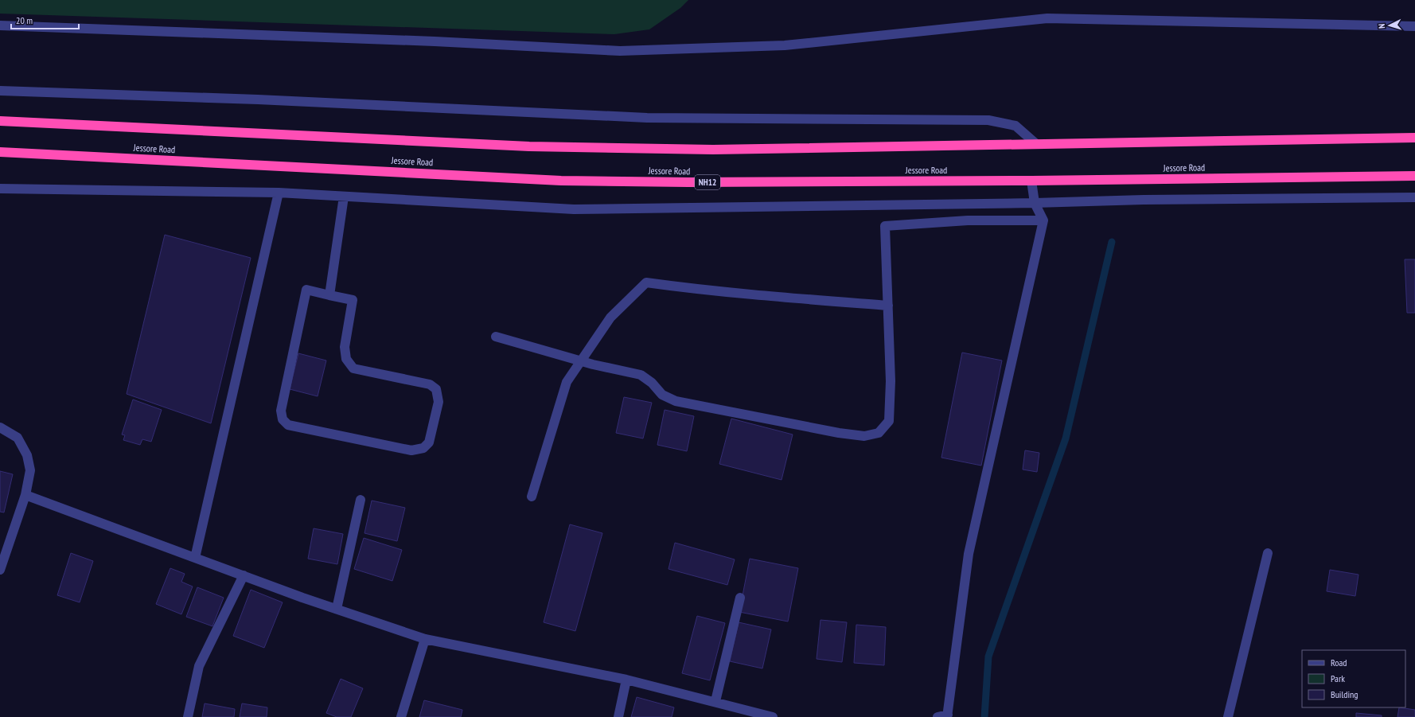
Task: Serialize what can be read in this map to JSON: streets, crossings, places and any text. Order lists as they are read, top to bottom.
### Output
{
  "streets": {
    "highway": ["Jessore Road", "NH12"]
  },
  "legend": ["Road", "Park", "Building"],
  "scale_bar": "20 m",
  "north": "left"
}
